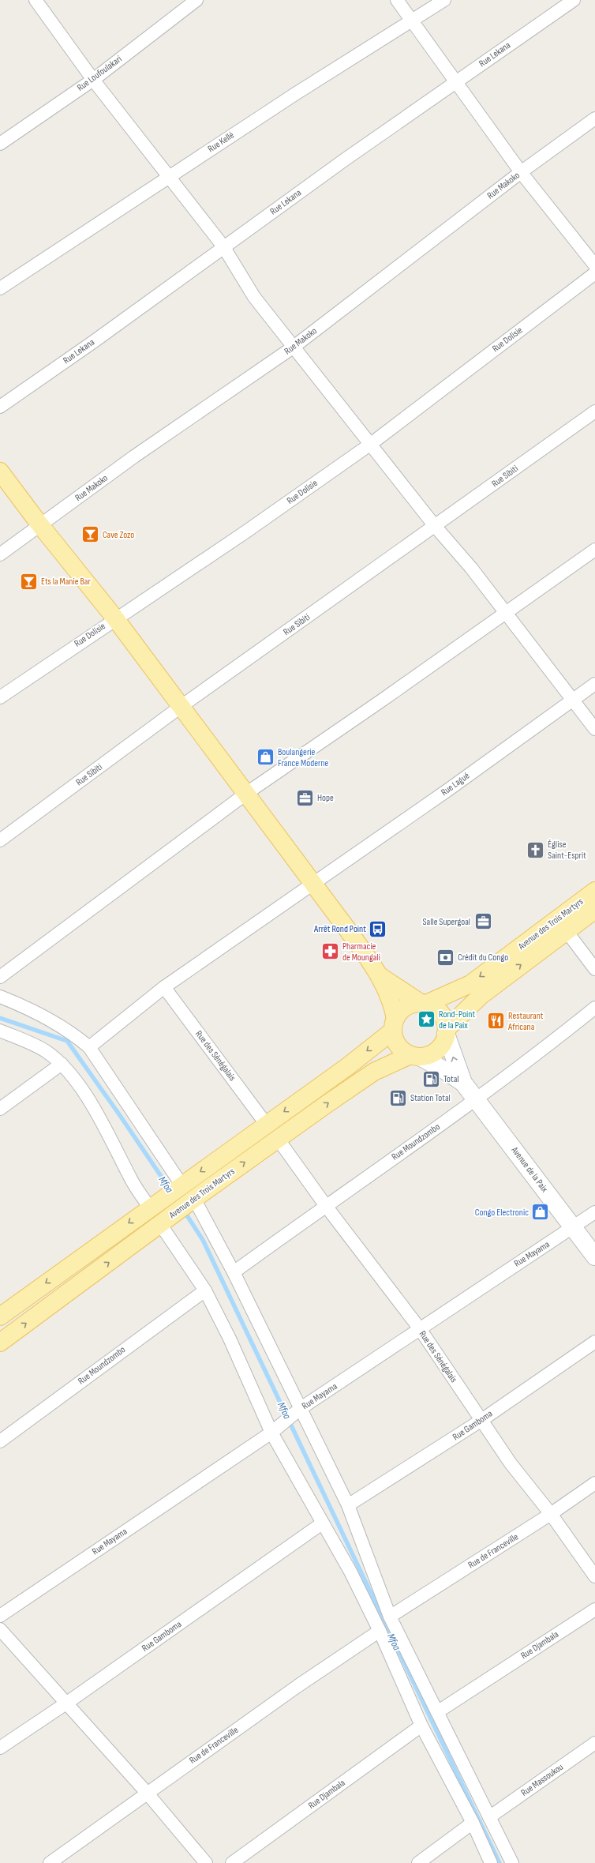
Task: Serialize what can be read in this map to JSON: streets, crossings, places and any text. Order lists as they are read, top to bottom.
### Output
{
  "streets": {
    "main road": ["Avenue des Trois Martyrs", "Avenue de la Paix"],
    "street": [
      "Rue Lekana",
      "Rue Loufoulakari",
      "Rue Kellé",
      "Rue Makoko",
      "Rue Dolisie",
      "Rue Sibiti",
      "Rue Lagué",
      "Rue des Sénégalais",
      "Rue Moundzombo",
      "Rue Mayama",
      "Rue Gamboma",
      "Rue de Franceville",
      "Rue Djambala",
      "Rue Massoukou"
    ]
  },
  "crossings": [
    ["Rue Lagué", "Rue des Sénégalais"],
    ["Avenue des Trois Martyrs", "Rue des Sénégalais"],
    ["Avenue des Trois Martyrs", "Avenue de la Paix"],
    ["Rue des Sénégalais", "Rue Moundzombo"],
    ["Rue des Sénégalais", "Rue Mayama"],
    ["Rue des Sénégalais", "Rue Gamboma"],
    ["Rue des Sénégalais", "Rue de Franceville"],
    ["Rue Moundzombo", "Avenue de la Paix"],
    ["Avenue de la Paix", "Rue Mayama"]
  ],
  "water": ["Mfoa"],
  "places": {
    "bar": ["Cave Zozo", "Ets la Manie Bar"],
    "shop": ["Boulangerie France Moderne", "Congo Electronic"],
    "office": ["Hope", "Salle Supergoal"],
    "church": ["Église Saint-Esprit"],
    "bus stop": ["Arrêt Rond Point"],
    "pharmacy": ["Pharmacie de Moungali"],
    "bank": ["Crédit du Congo"],
    "place": ["Rond-Point de la Paix"],
    "restaurant": ["Restaurant Africana"],
    "fuel station": ["Total", "Station Total"]
  }
}
